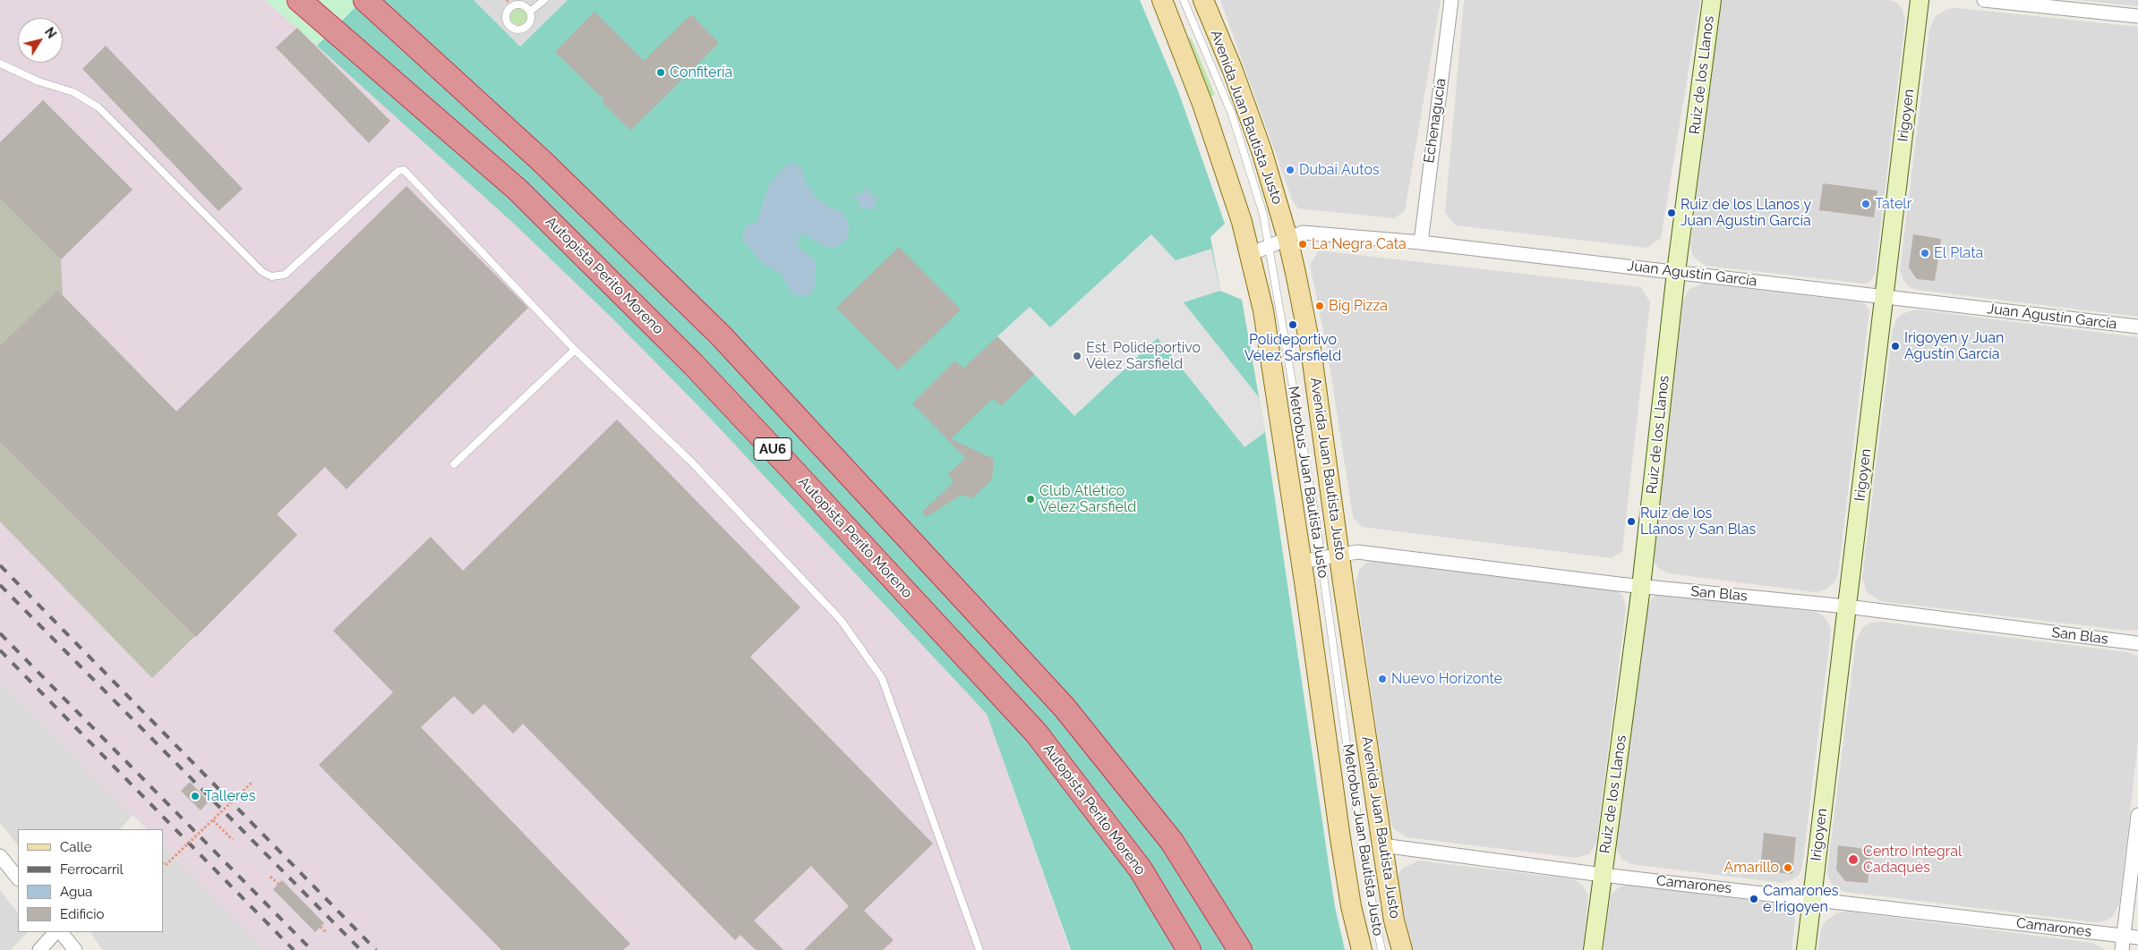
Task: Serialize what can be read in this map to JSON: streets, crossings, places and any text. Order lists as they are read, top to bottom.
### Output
{
  "streets": {
    "highway": ["Autopista Perito Moreno", "AU6"],
    "main road": ["Avenida Juan Bautista Justo"],
    "street": [
      "Ruiz de los Llanos",
      "Irigoyen",
      "Echenagucía",
      "Juan Agustín García",
      "San Blas",
      "Camarones"
    ],
    "lane": ["Metrobus Juan Bautista Justo"]
  },
  "crossings": [
    ["Ruiz de los Llanos", "Juan Agustín García"],
    ["Ruiz de los Llanos", "San Blas"],
    ["Ruiz de los Llanos", "Camarones"],
    ["Irigoyen", "Juan Agustín García"],
    ["Irigoyen", "San Blas"],
    ["Irigoyen", "Camarones"],
    ["Avenida Juan Bautista Justo", "Juan Agustín García"],
    ["Avenida Juan Bautista Justo", "Metrobus Juan Bautista Justo"],
    ["Avenida Juan Bautista Justo", "San Blas"],
    ["Avenida Juan Bautista Justo", "Camarones"],
    ["Echenagucía", "Juan Agustín García"],
    ["Metrobus Juan Bautista Justo", "San Blas"]
  ],
  "places": [
    "Confitería",
    "Dubai Autos",
    "Tatelr",
    "Ruiz de los Llanos y Juan Agustín García",
    "La Negra Cata",
    "El Plata",
    "Big Pizza",
    "Polideportivo Vélez Sarsfield",
    "Irigoyen y Juan Agustín García",
    "Est. Polideportivo Vélez Sarsfield",
    "Club Atlético Vélez Sarsfield",
    "Ruiz de los Llanos y San Blas",
    "Nuevo Horizonte",
    "Talleres",
    "Centro Integral Cadaqués",
    "Amarillo",
    "Camarones e Irigoyen"
  ],
  "legend": [
    "Calle",
    "Ferrocarril",
    "Agua",
    "Edificio"
  ],
  "north": "top right"
}
